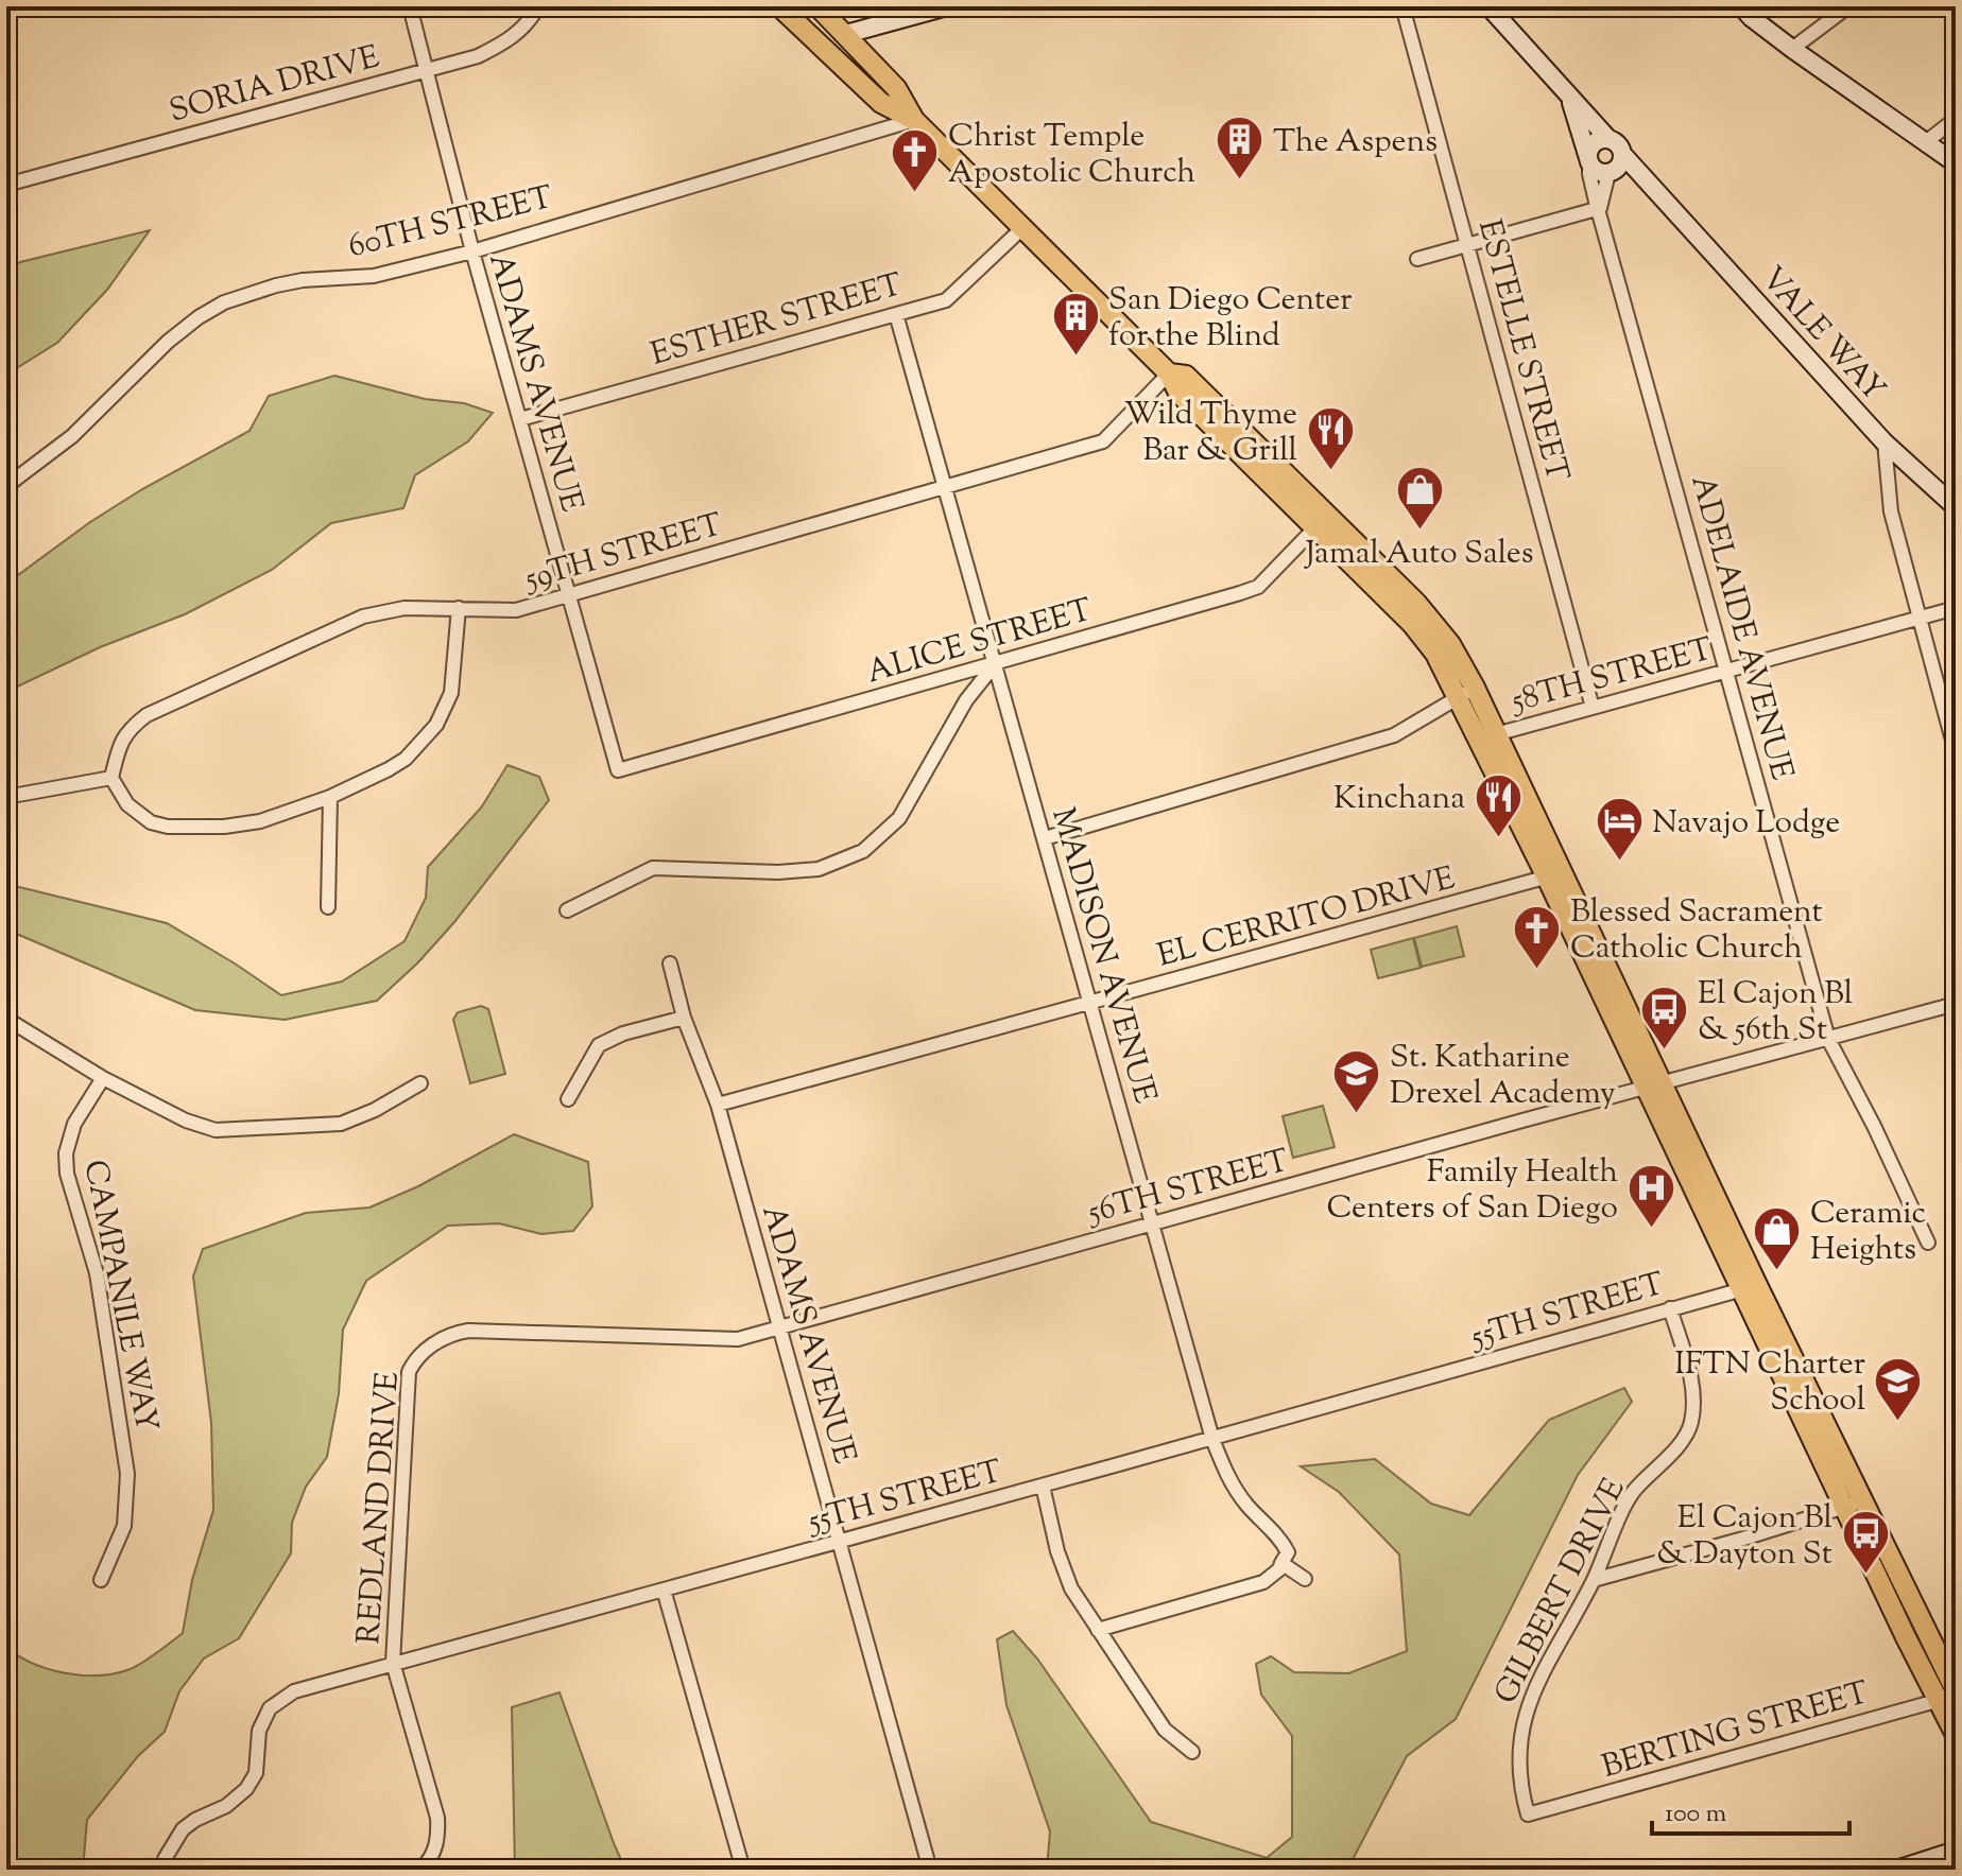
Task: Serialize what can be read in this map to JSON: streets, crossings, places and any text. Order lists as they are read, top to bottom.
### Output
{
  "streets": {
    "street": [
      "SORIA DRIVE",
      "60TH STREET",
      "ESTHER STREET",
      "VALE WAY",
      "ESTELLE STREET",
      "ADAMS AVENUE",
      "59TH STREET",
      "ADELAIDE AVENUE",
      "ALICE STREET",
      "58TH STREET",
      "EL CERRITO DRIVE",
      "MADISON AVENUE",
      "56TH STREET",
      "CAMPANILE WAY",
      "55TH STREET",
      "REDLAND DRIVE",
      "GILBERT DRIVE",
      "BERTING STREET"
    ]
  },
  "crossings": [
    ["SORIA DRIVE", "ADAMS AVENUE"],
    ["60TH STREET", "ADAMS AVENUE"],
    ["ESTHER STREET", "ADAMS AVENUE"],
    ["ESTHER STREET", "MADISON AVENUE"],
    ["VALE WAY", "ADELAIDE AVENUE"],
    ["ESTELLE STREET", "58TH STREET"],
    ["ADAMS AVENUE", "59TH STREET"],
    ["ADAMS AVENUE", "ALICE STREET"],
    ["ADAMS AVENUE", "EL CERRITO DRIVE"],
    ["ADAMS AVENUE", "56TH STREET"],
    ["ADAMS AVENUE", "55TH STREET"],
    ["ADAMS AVENUE", "REDLAND DRIVE"],
    ["59TH STREET", "MADISON AVENUE"],
    ["ADELAIDE AVENUE", "58TH STREET"],
    ["ADELAIDE AVENUE", "56TH STREET"],
    ["ALICE STREET", "MADISON AVENUE"],
    ["EL CERRITO DRIVE", "MADISON AVENUE"],
    ["MADISON AVENUE", "56TH STREET"],
    ["MADISON AVENUE", "55TH STREET"],
    ["56TH STREET", "REDLAND DRIVE"],
    ["55TH STREET", "REDLAND DRIVE"],
    ["55TH STREET", "GILBERT DRIVE"],
    ["GILBERT DRIVE", "BERTING STREET"]
  ],
  "places": {
    "building": ["The Aspens", "San Diego Center for the Blind"],
    "church": ["Christ Temple Apostolic Church", "Blessed Sacrament Catholic Church"],
    "restaurant": ["Wild Thyme Bar & Grill", "Kinchana"],
    "shop": ["Jamal Auto Sales", "Ceramic Heights"],
    "hotel": ["Navajo Lodge"],
    "bus stop": ["El Cajon Bl & 56th St", "El Cajon Bl & Dayton St"],
    "school or university": ["St. Katharine Drexel Academy", "IFTN Charter School"],
    "hospital": ["Family Health Centers of San Diego"]
  },
  "scale_bar": "100 m"
}
